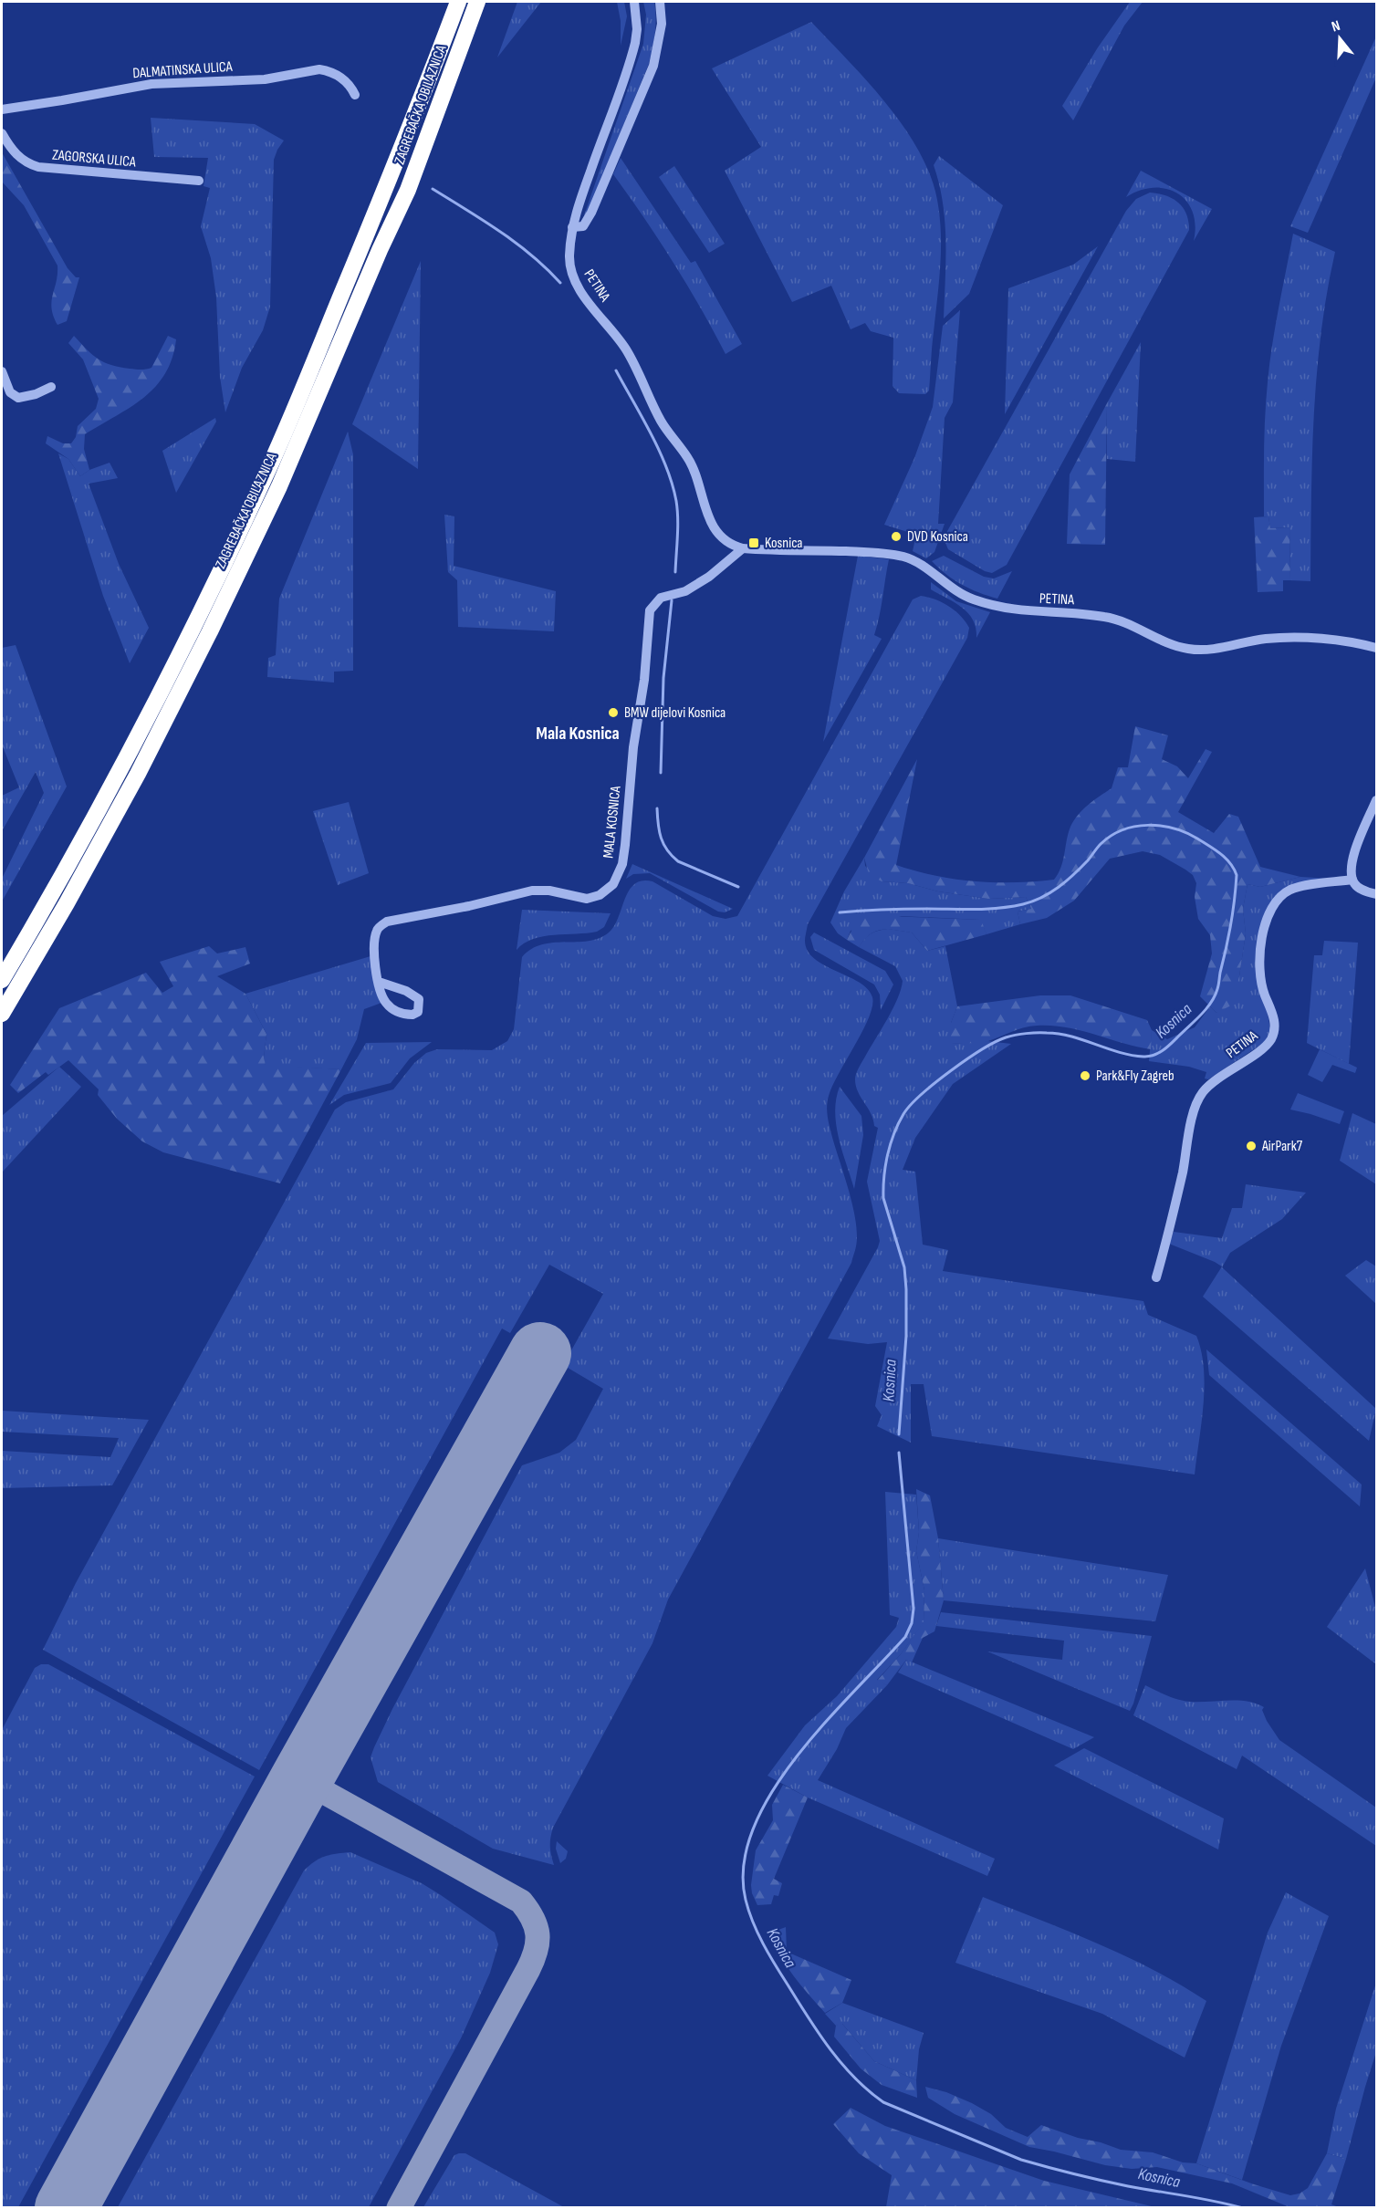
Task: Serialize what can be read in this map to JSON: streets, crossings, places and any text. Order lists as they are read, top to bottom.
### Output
{
  "streets": {
    "highway": ["ZAGREBAČKA OBILAZNICA"],
    "street": [
      "DALMATINSKA ULICA",
      "ZAGORSKA ULICA",
      "PETINA",
      "MALA KOSNICA"
    ]
  },
  "crossings": [
    ["PETINA", "MALA KOSNICA"]
  ],
  "districts": ["Mala Kosnica"],
  "water": ["Kosnica"],
  "places": {
    "other": [
      "DVD Kosnica",
      "BMW dijelovi Kosnica",
      "Park&Fly Zagreb",
      "AirPark7"
    ],
    "transit": ["Kosnica"]
  },
  "north": "top"
}
